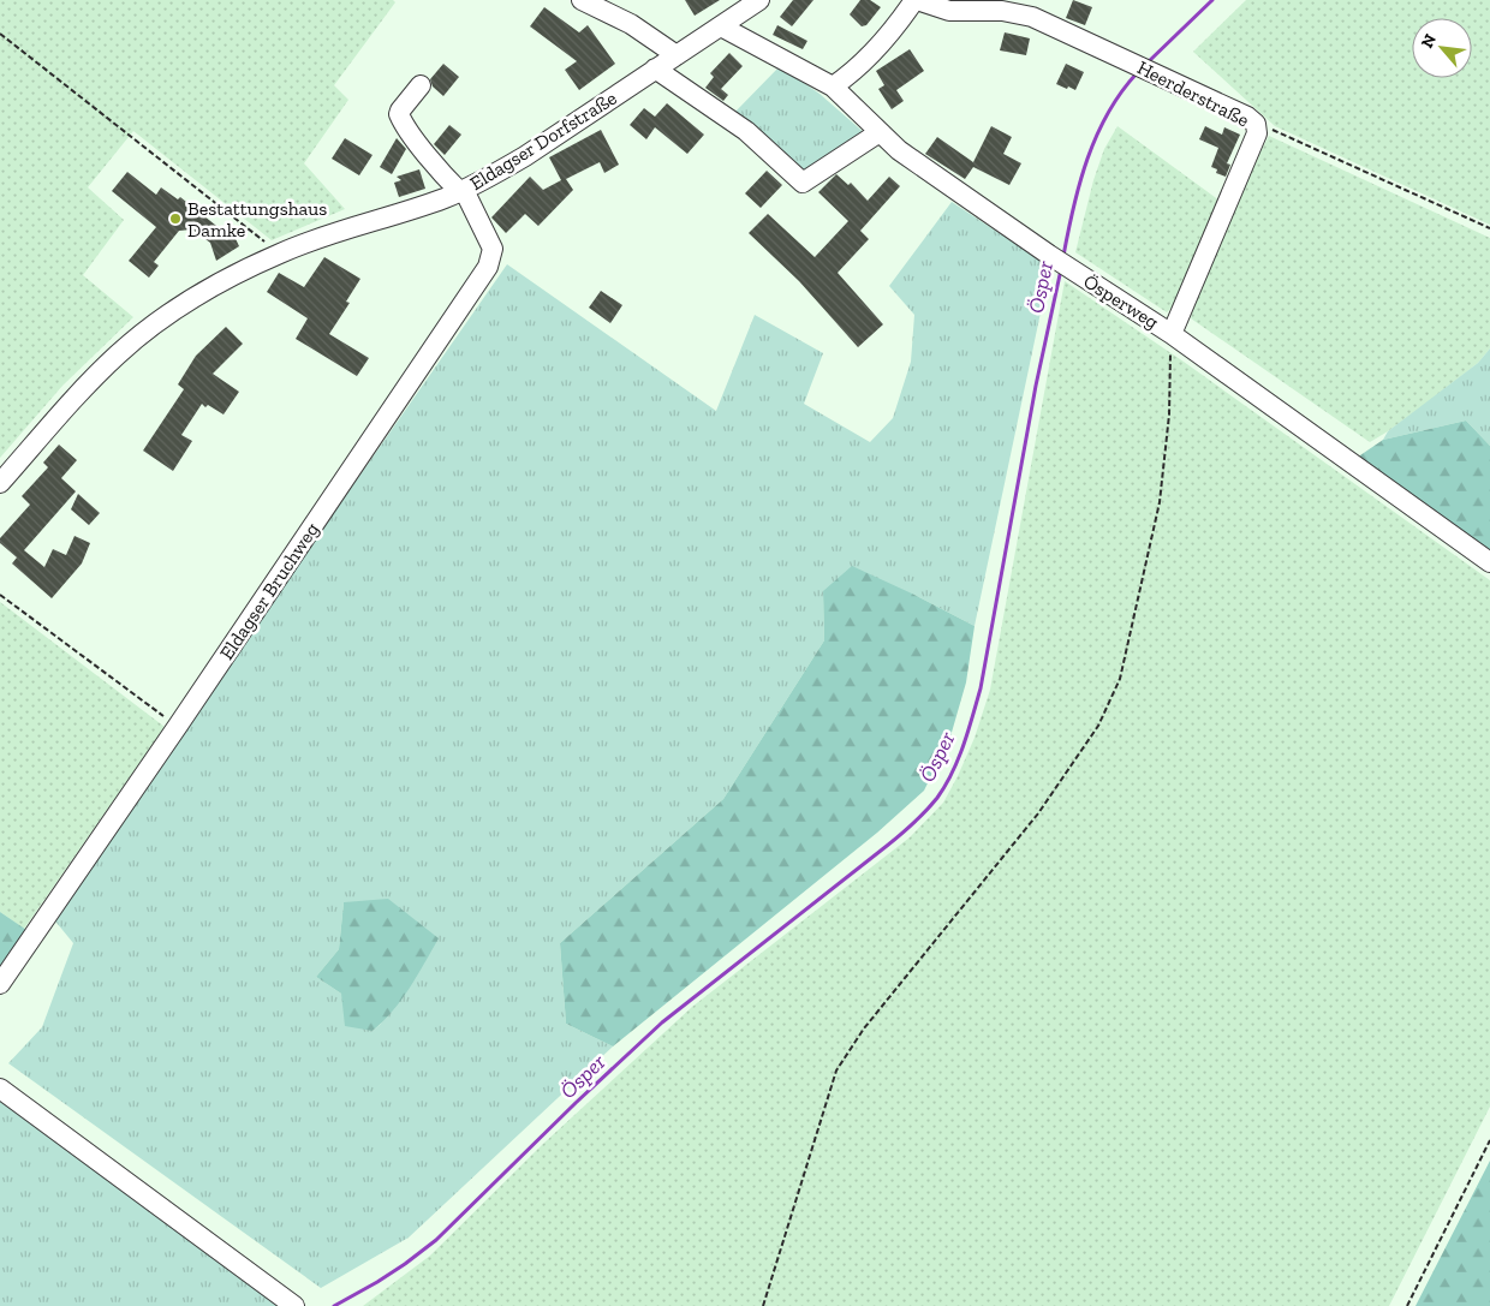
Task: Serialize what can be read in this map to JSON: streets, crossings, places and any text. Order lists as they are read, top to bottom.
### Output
{
  "streets": {
    "street": [
      "Heerderstraße",
      "Eldagser Dorfstraße",
      "Ösperweg",
      "Eldagser Bruchweg"
    ]
  },
  "crossings": [
    ["Heerderstraße", "Ösperweg"],
    ["Eldagser Dorfstraße", "Ösperweg"],
    ["Eldagser Dorfstraße", "Eldagser Bruchweg"]
  ],
  "water": ["Ösper"],
  "places": ["Bestattungshaus Damke"],
  "north": "top left"
}
